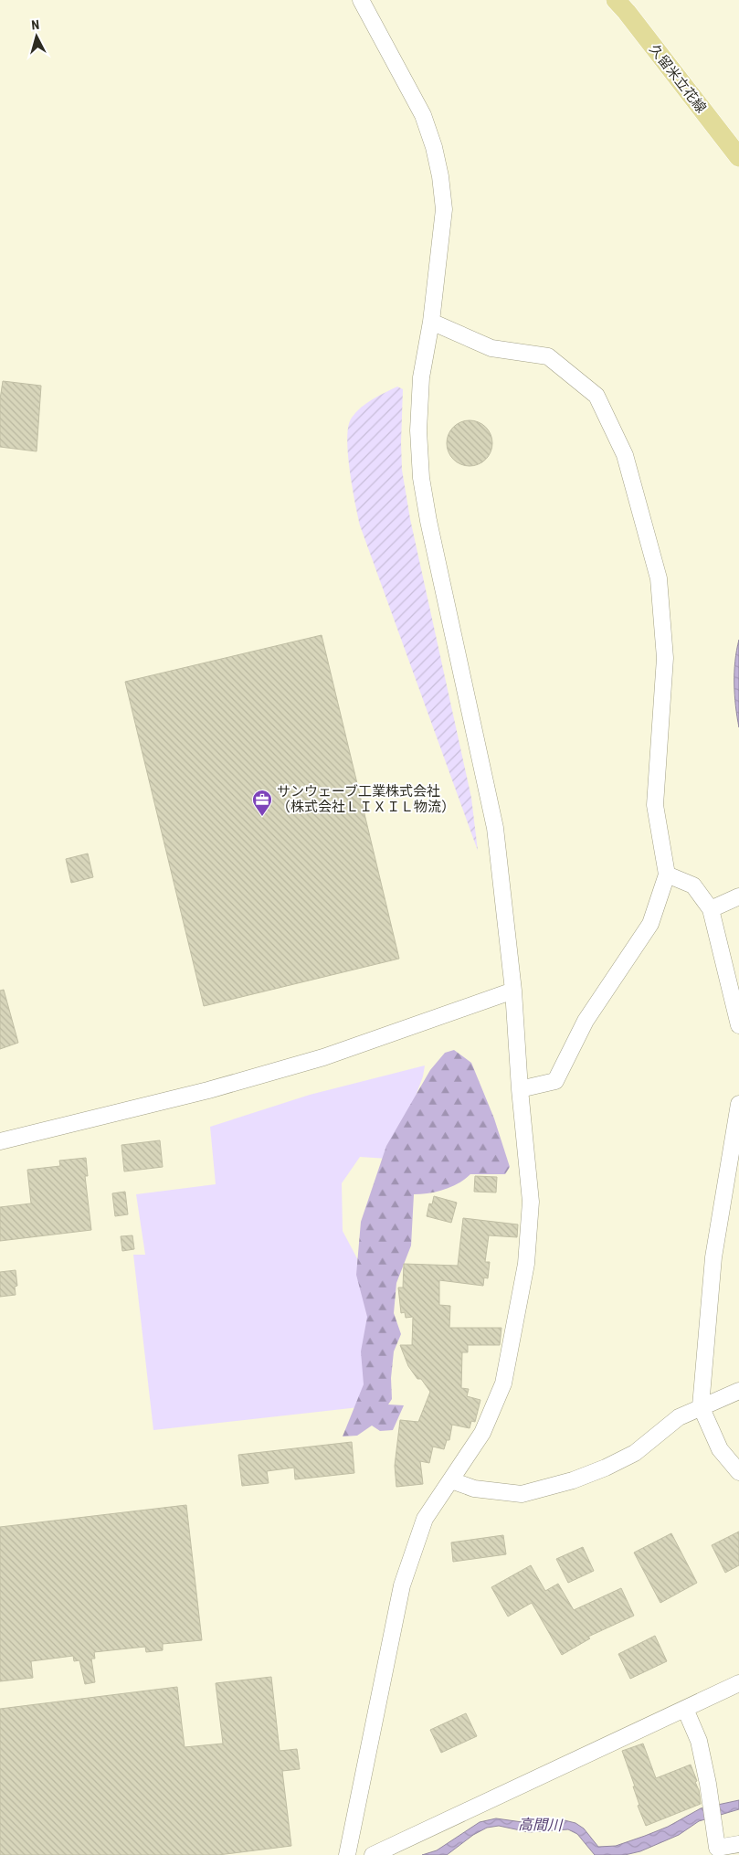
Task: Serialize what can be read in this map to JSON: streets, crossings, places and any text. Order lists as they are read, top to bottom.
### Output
{
  "streets": {
    "main road": ["久留米立花線"]
  },
  "water": ["高間川"],
  "places": {
    "office": ["サンウェーブ工業株式会社 （株式会社ＬＩＸＩＬ物流）"]
  },
  "north": "top"
}
